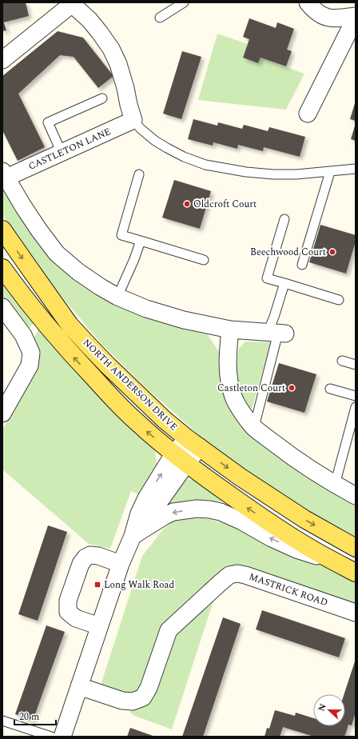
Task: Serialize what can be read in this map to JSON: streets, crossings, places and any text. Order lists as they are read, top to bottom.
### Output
{
  "streets": {
    "main road": ["NORTH ANDERSON DRIVE"],
    "street": ["CASTLETON LANE", "MASTRICK ROAD"]
  },
  "places": {
    "other": ["Oldcroft Court", "Beechwood Court", "Castleton Court"],
    "transit": ["Long Walk Road"]
  },
  "scale_bar": "20 m",
  "north": "left"
}
